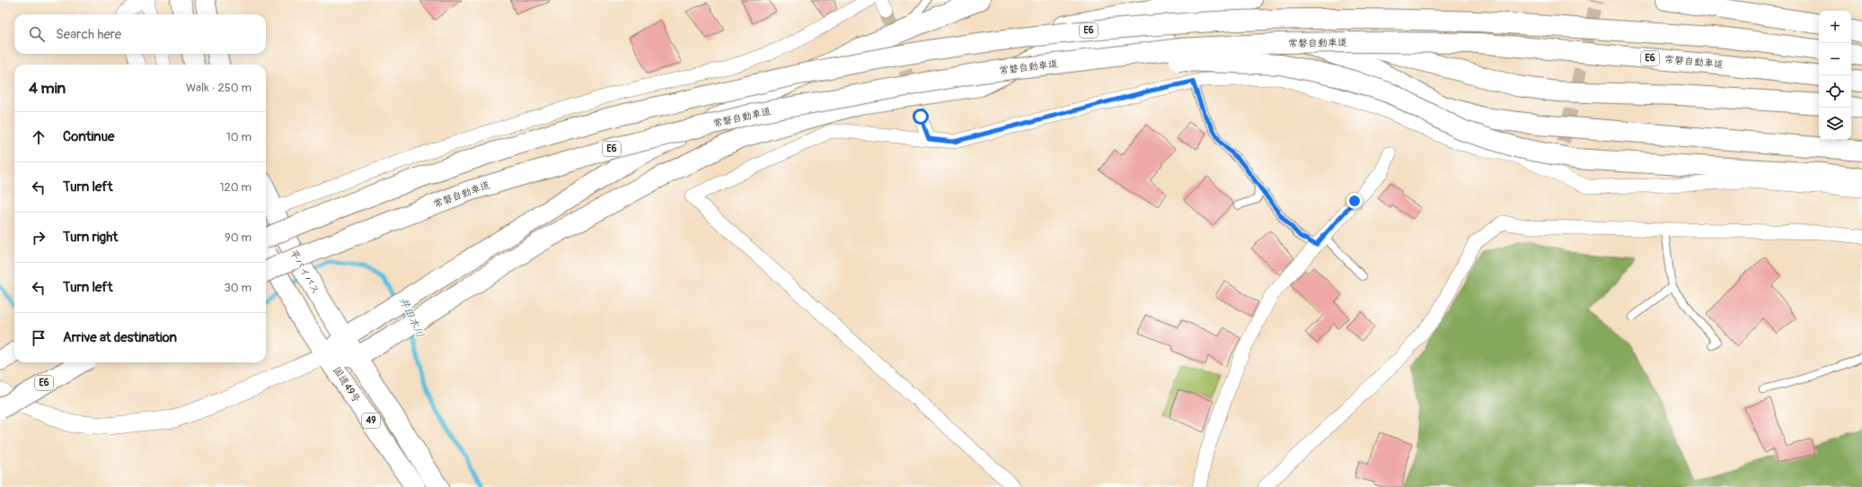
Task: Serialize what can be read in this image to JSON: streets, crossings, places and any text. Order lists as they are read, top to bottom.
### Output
{
  "streets": {
    "highway": [
      "E6",
      "常磐自動車道",
      "平バイパス",
      "国道49号",
      "49"
    ]
  },
  "crossings": [
    ["常磐自動車道", "49"],
    ["平バイパス", "49"],
    ["国道49号", "49"]
  ],
  "water": ["井田木川"],
  "page": {
    "map_buttons": ["+", "−"],
    "search": "Search here",
    "heading": ["4 min", "Walk · 250 m"],
    "list": [
      ["Continue", "10 m"],
      ["Turn left", "120 m"],
      ["Turn right", "90 m"],
      ["Turn left", "30 m"],
      "Arrive at destination"
    ]
  }
}
